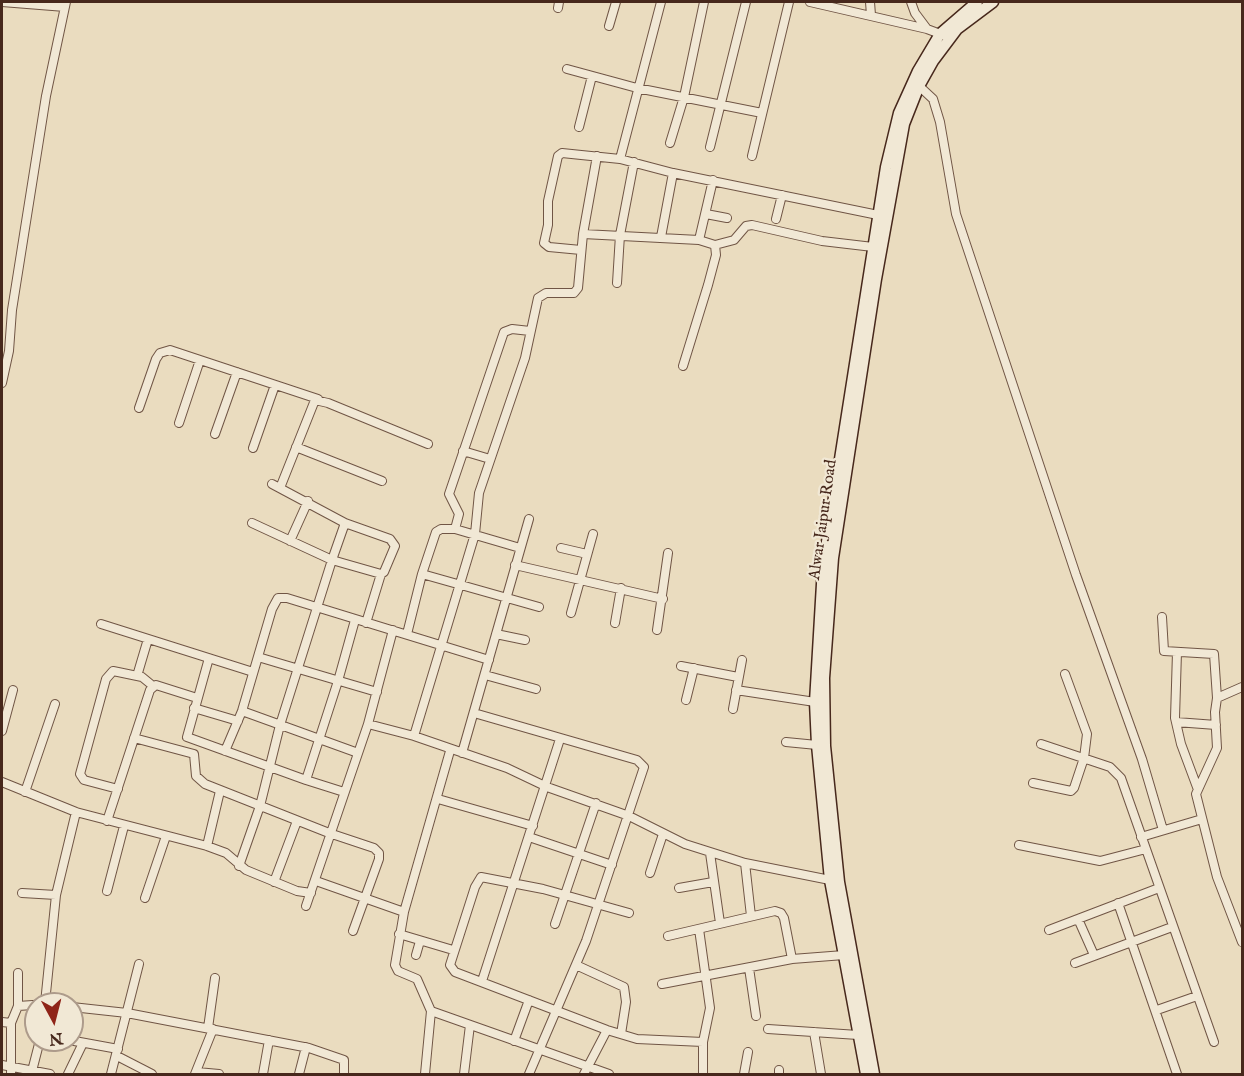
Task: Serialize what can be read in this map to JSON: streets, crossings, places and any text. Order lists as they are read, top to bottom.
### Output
{
  "streets": {
    "main road": ["Alwar Jaipur Road"]
  },
  "north": "bottom"
}
